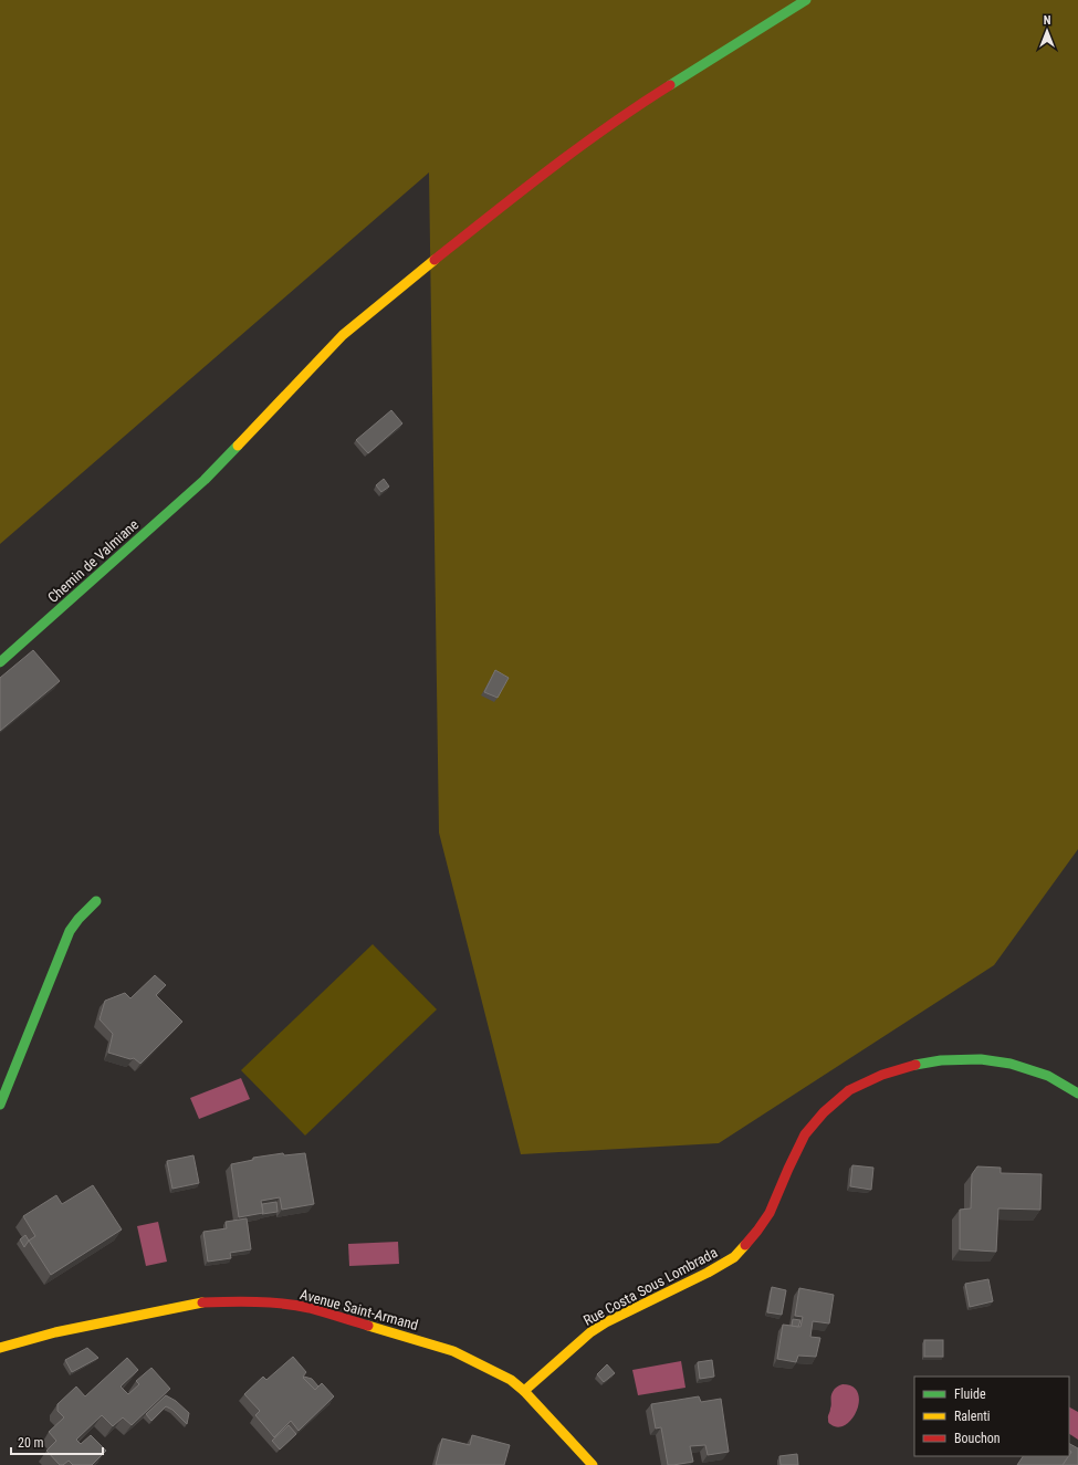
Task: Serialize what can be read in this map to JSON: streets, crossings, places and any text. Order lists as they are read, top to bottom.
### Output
{
  "streets": {
    "street": ["Chemin de Valmiane", "Rue Costa Sous Lombrada", "Avenue Saint-Armand"]
  },
  "crossings": [
    ["Rue Costa Sous Lombrada", "Avenue Saint-Armand"]
  ],
  "legend": ["Fluide", "Ralenti", "Bouchon"],
  "scale_bar": "20 m",
  "north": "top"
}
